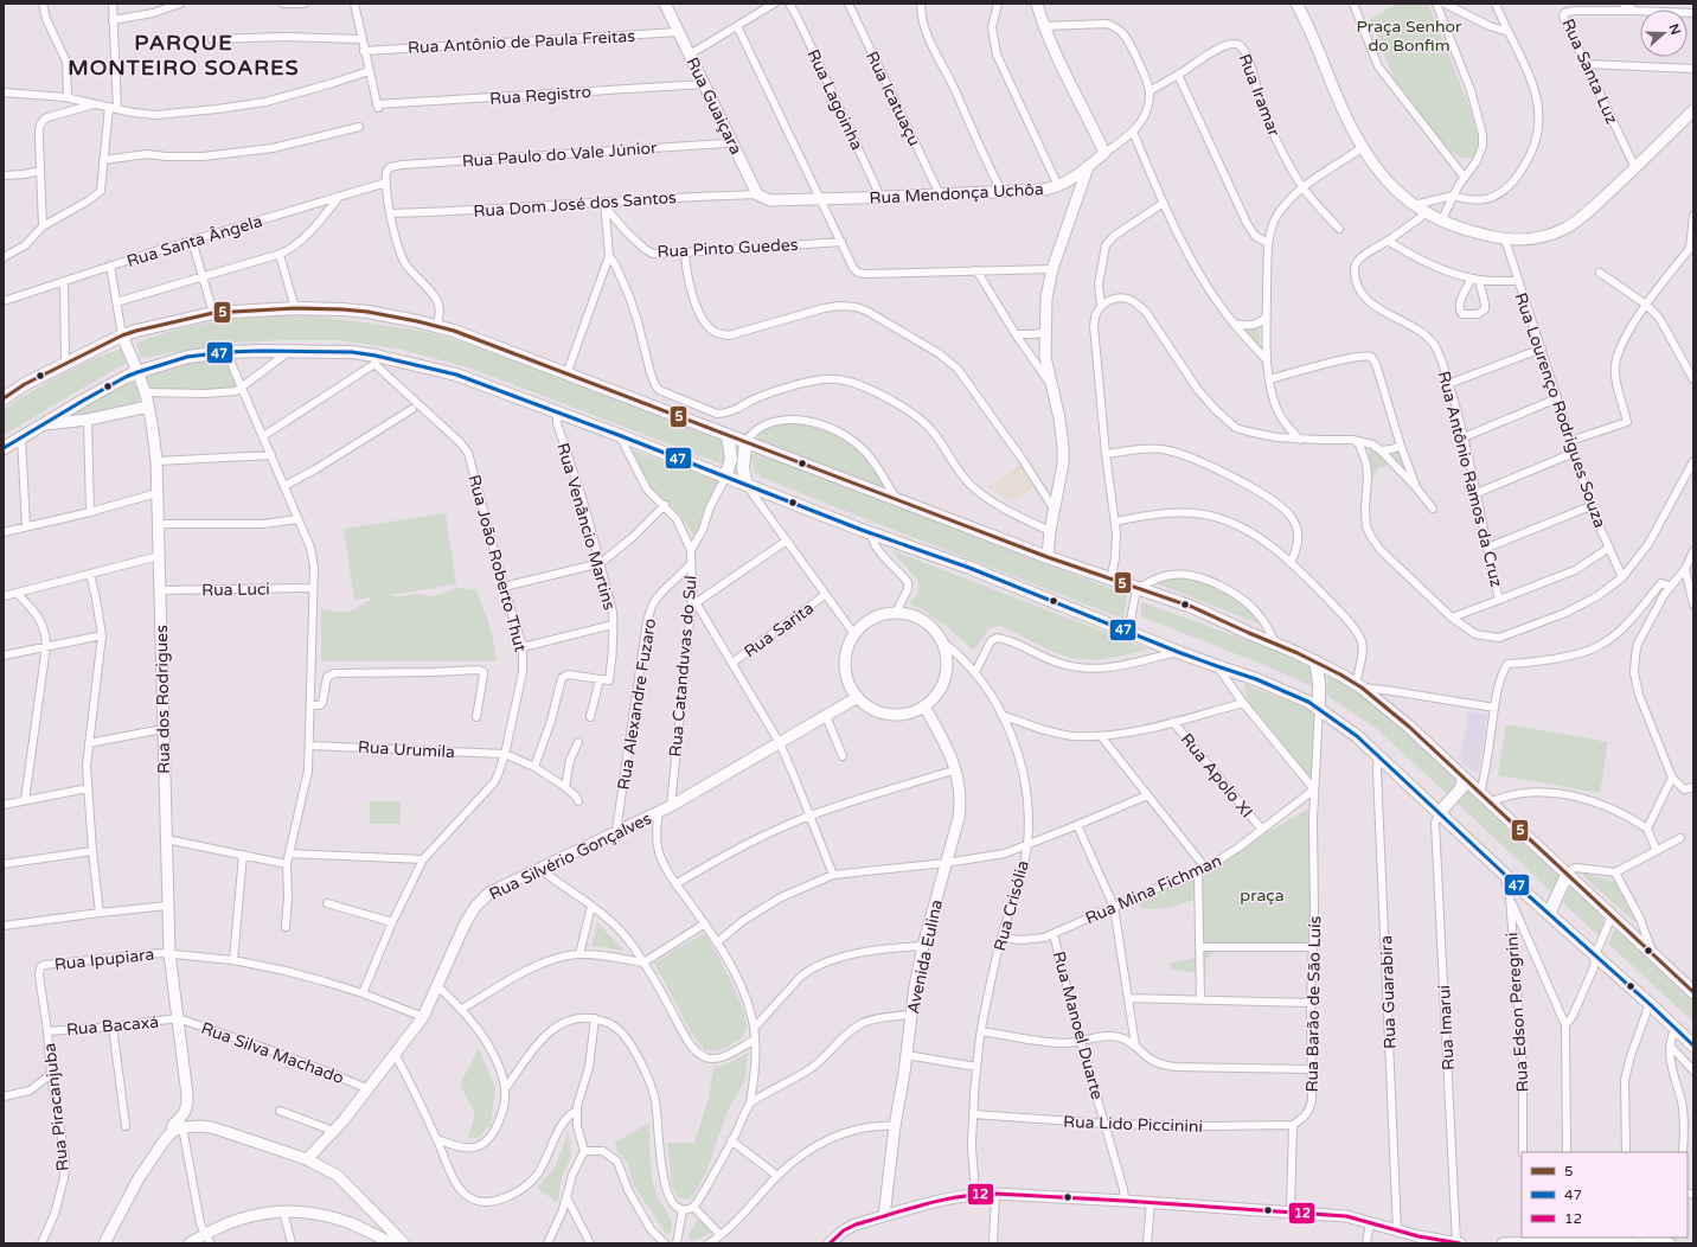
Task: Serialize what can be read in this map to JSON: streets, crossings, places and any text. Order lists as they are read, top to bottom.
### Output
{
  "streets": {
    "street": [
      "Rua Antônio de Paula Freitas",
      "Rua Santa Luz",
      "Rua Registro",
      "Rua Iramar",
      "Rua Icatuaçu",
      "Rua Lagoinha",
      "Rua Guaiçara",
      "Rua Paulo do Vale Júnior",
      "Rua Mendonça Uchôa",
      "Rua Dom José dos Santos",
      "Rua Santa Ângela",
      "Rua Pinto Guedes",
      "Rua Lourenço Rodrigues Souza",
      "Rua Antônio Ramos da Cruz",
      "Rua Venâncio Martins",
      "Rua João Roberto Thut",
      "Rua Luci",
      "Rua Sarita",
      "Rua Catanduvas do Sul",
      "Rua dos Rodrigues",
      "Rua Alexandre Fuzaro",
      "Rua Urumila",
      "Rua Apolo XI",
      "Rua Silvério Gonçalves",
      "Rua Mina Fichman",
      "Rua Crisólia",
      "Avenida Eulina",
      "Rua Ipupiara",
      "Rua Guarabira",
      "Rua Barão de São Luís",
      "Rua Edson Peregrini",
      "Rua Bacaxá",
      "Rua Manoel Duarte",
      "Rua Imaruí",
      "Rua Silva Machado",
      "Rua Piracanjuba",
      "Rua Lido Piccinini"
    ]
  },
  "crossings": [
    ["Rua Antônio de Paula Freitas", "Rua Guaiçara"],
    ["Rua Registro", "Rua Guaiçara"],
    ["Rua Iramar", "Rua Mendonça Uchôa"],
    ["Rua Icatuaçu", "Rua Mendonça Uchôa"],
    ["Rua Lagoinha", "Rua Mendonça Uchôa"],
    ["Rua Guaiçara", "Rua Paulo do Vale Júnior"],
    ["Rua Guaiçara", "Rua Mendonça Uchôa"],
    ["Rua Guaiçara", "Rua Dom José dos Santos"],
    ["Rua Paulo do Vale Júnior", "Rua Santa Ângela"],
    ["Rua Mendonça Uchôa", "Rua Dom José dos Santos"],
    ["Rua Dom José dos Santos", "Rua Pinto Guedes"],
    ["Rua Santa Ângela", "Rua dos Rodrigues"],
    ["Rua João Roberto Thut", "Rua Urumila"],
    ["Rua João Roberto Thut", "Rua Ipupiara"],
    ["Rua Luci", "Rua dos Rodrigues"],
    ["Rua Catanduvas do Sul", "Rua Alexandre Fuzaro"],
    ["Rua Catanduvas do Sul", "Rua Silvério Gonçalves"],
    ["Rua dos Rodrigues", "Rua Ipupiara"],
    ["Rua dos Rodrigues", "Rua Bacaxá"],
    ["Rua dos Rodrigues", "Rua Silva Machado"],
    ["Rua Alexandre Fuzaro", "Rua Silvério Gonçalves"],
    ["Rua Apolo XI", "Rua Mina Fichman"],
    ["Rua Silvério Gonçalves", "Rua Crisólia"],
    ["Rua Silvério Gonçalves", "Avenida Eulina"],
    ["Rua Silvério Gonçalves", "Rua Ipupiara"],
    ["Rua Silvério Gonçalves", "Rua Silva Machado"],
    ["Rua Mina Fichman", "Rua Crisólia"],
    ["Rua Mina Fichman", "Rua Barão de São Luís"],
    ["Rua Mina Fichman", "Rua Manoel Duarte"],
    ["Rua Crisólia", "Avenida Eulina"],
    ["Rua Crisólia", "Rua Lido Piccinini"],
    ["Rua Ipupiara", "Rua Piracanjuba"],
    ["Rua Barão de São Luís", "Rua Lido Piccinini"],
    ["Rua Bacaxá", "Rua Silva Machado"],
    ["Rua Bacaxá", "Rua Piracanjuba"],
    ["Rua Manoel Duarte", "Rua Lido Piccinini"]
  ],
  "districts": ["PARQUE MONTEIRO SOARES"],
  "parks": ["Praça Senhor do Bonfim", "praça"],
  "lines": ["transit line 5", "transit line 47", "transit line 12"],
  "legend": ["5", "47", "12"],
  "north": "right"
}
